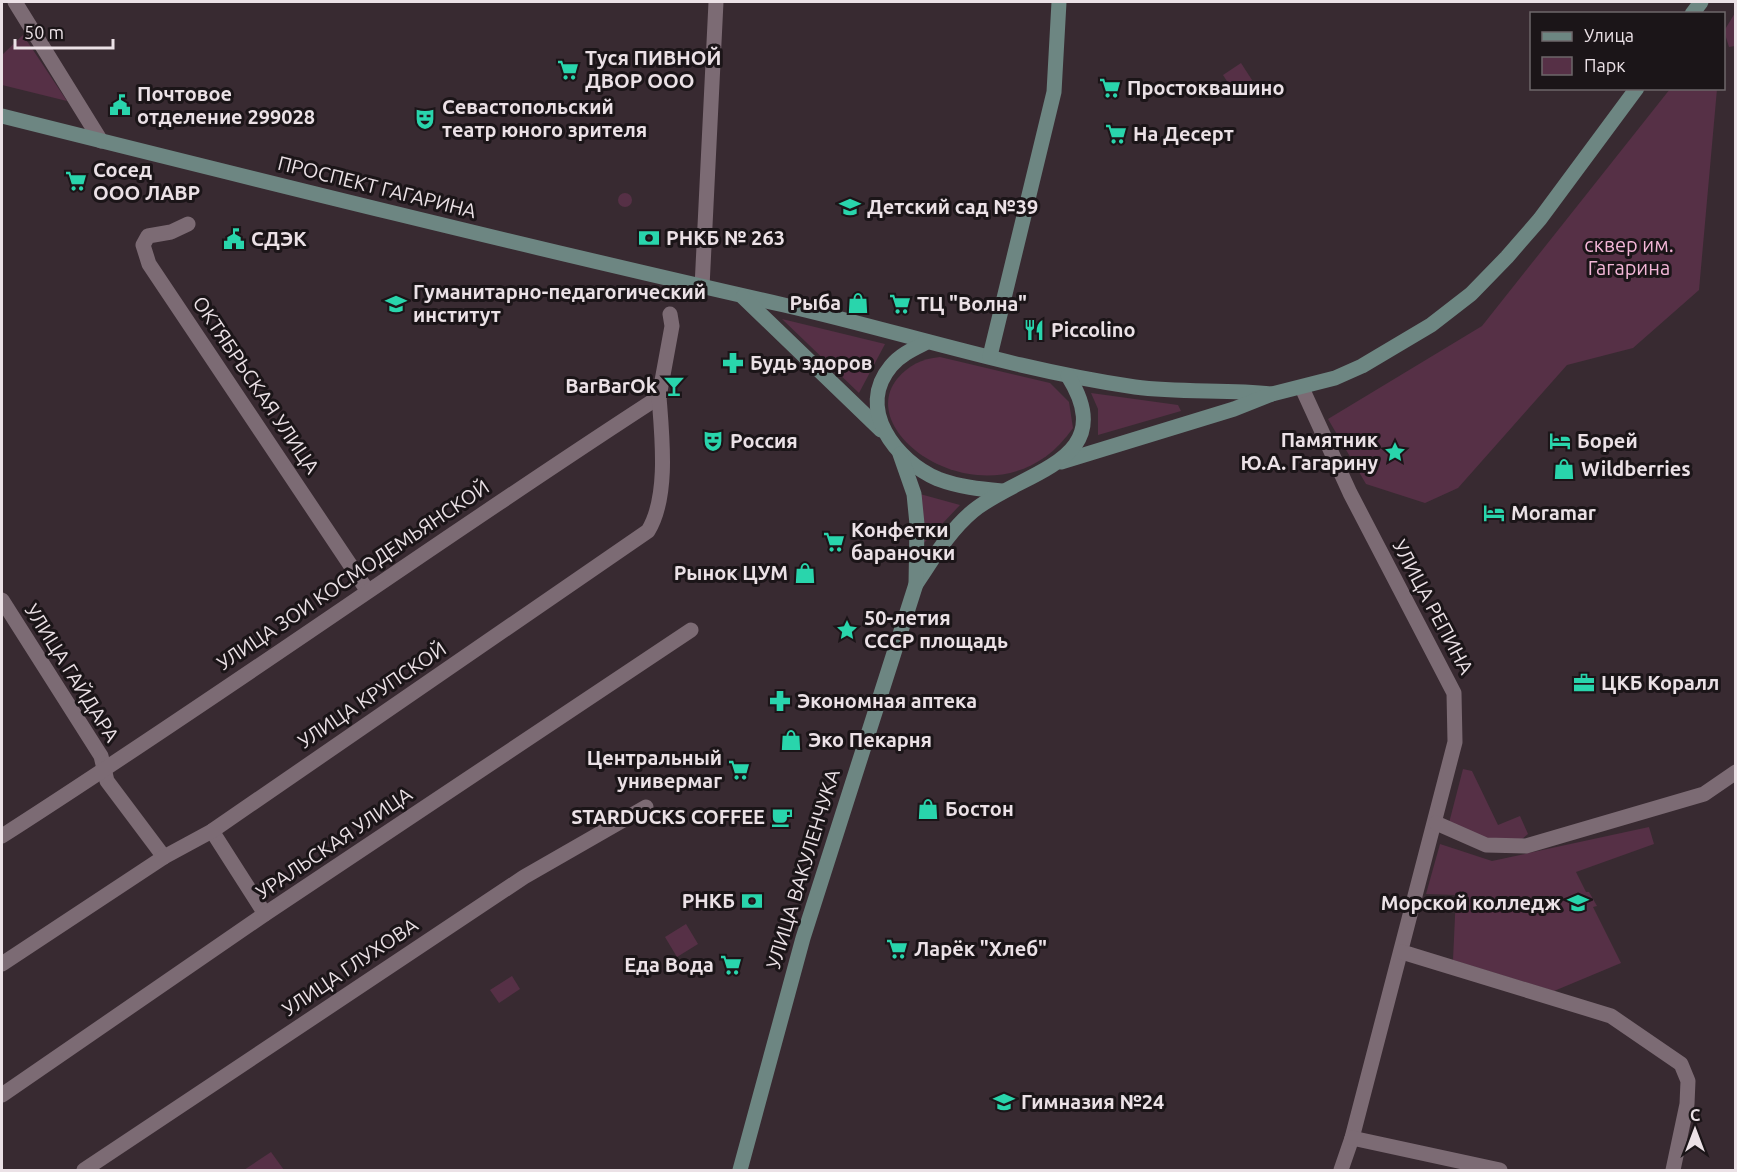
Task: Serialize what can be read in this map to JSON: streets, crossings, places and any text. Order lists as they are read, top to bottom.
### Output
{
  "streets": {
    "main road": ["ПРОСПЕКТ ГАГАРИНА", "УЛИЦА ВАКУЛЕНЧУКА"],
    "street": [
      "ОКТЯБРЬСКАЯ УЛИЦА",
      "УЛИЦА ЗОИ КОСМОДЕМЬЯНСКОЙ",
      "УЛИЦА РЕПИНА",
      "УЛИЦА ГАЙДАРА",
      "УЛИЦА КРУПСКОЙ",
      "УРАЛЬСКАЯ УЛИЦА",
      "УЛИЦА ГЛУХОВА"
    ]
  },
  "crossings": [
    ["ПРОСПЕКТ ГАГАРИНА", "УЛИЦА ВАКУЛЕНЧУКА"],
    ["ОКТЯБРЬСКАЯ УЛИЦА", "УЛИЦА ЗОИ КОСМОДЕМЬЯНСКОЙ"],
    ["УЛИЦА ЗОИ КОСМОДЕМЬЯНСКОЙ", "УЛИЦА ГАЙДАРА"],
    ["УЛИЦА ЗОИ КОСМОДЕМЬЯНСКОЙ", "УЛИЦА КРУПСКОЙ"],
    ["УЛИЦА ГАЙДАРА", "УЛИЦА КРУПСКОЙ"]
  ],
  "parks": ["сквер им. Гагарина"],
  "places": {
    "supermarket": [
      "Туся ПИВНОЙ ДВОР ООО",
      "Простоквашино",
      "На Десерт",
      "Сосед ООО ЛАВР",
      "ТЦ \"Волна\"",
      "Конфетки бараночки",
      "Центральный универмаг",
      "Ларёк \"Хлеб\"",
      "Еда Вода"
    ],
    "public building": ["Почтовое отделение 299028", "СДЭК"],
    "theatre": ["Севастопольский театр юного зрителя", "Россия"],
    "school or university": [
      "Детский сад №39",
      "Гуманитарно-педагогический институт",
      "Морской колледж",
      "Гимназия №24"
    ],
    "bank": ["РНКБ № 263", "РНКБ"],
    "shop": [
      "Рыба",
      "Wildberries",
      "Рынок ЦУМ",
      "Эко Пекарня",
      "Бостон"
    ],
    "restaurant": ["Piccolino"],
    "pharmacy": ["Будь здоров", "Экономная аптека"],
    "bar": ["BarBarOk"],
    "hotel": ["Борей", "Moramar"],
    "place": ["Памятник Ю.А. Гагарину", "50-летия СССР площадь"],
    "office": ["ЦКБ Коралл"],
    "cafe": ["STARDUCKS COFFEE"]
  },
  "legend": ["Улица", "Парк"],
  "scale_bar": "50 m",
  "north": "top"
}
